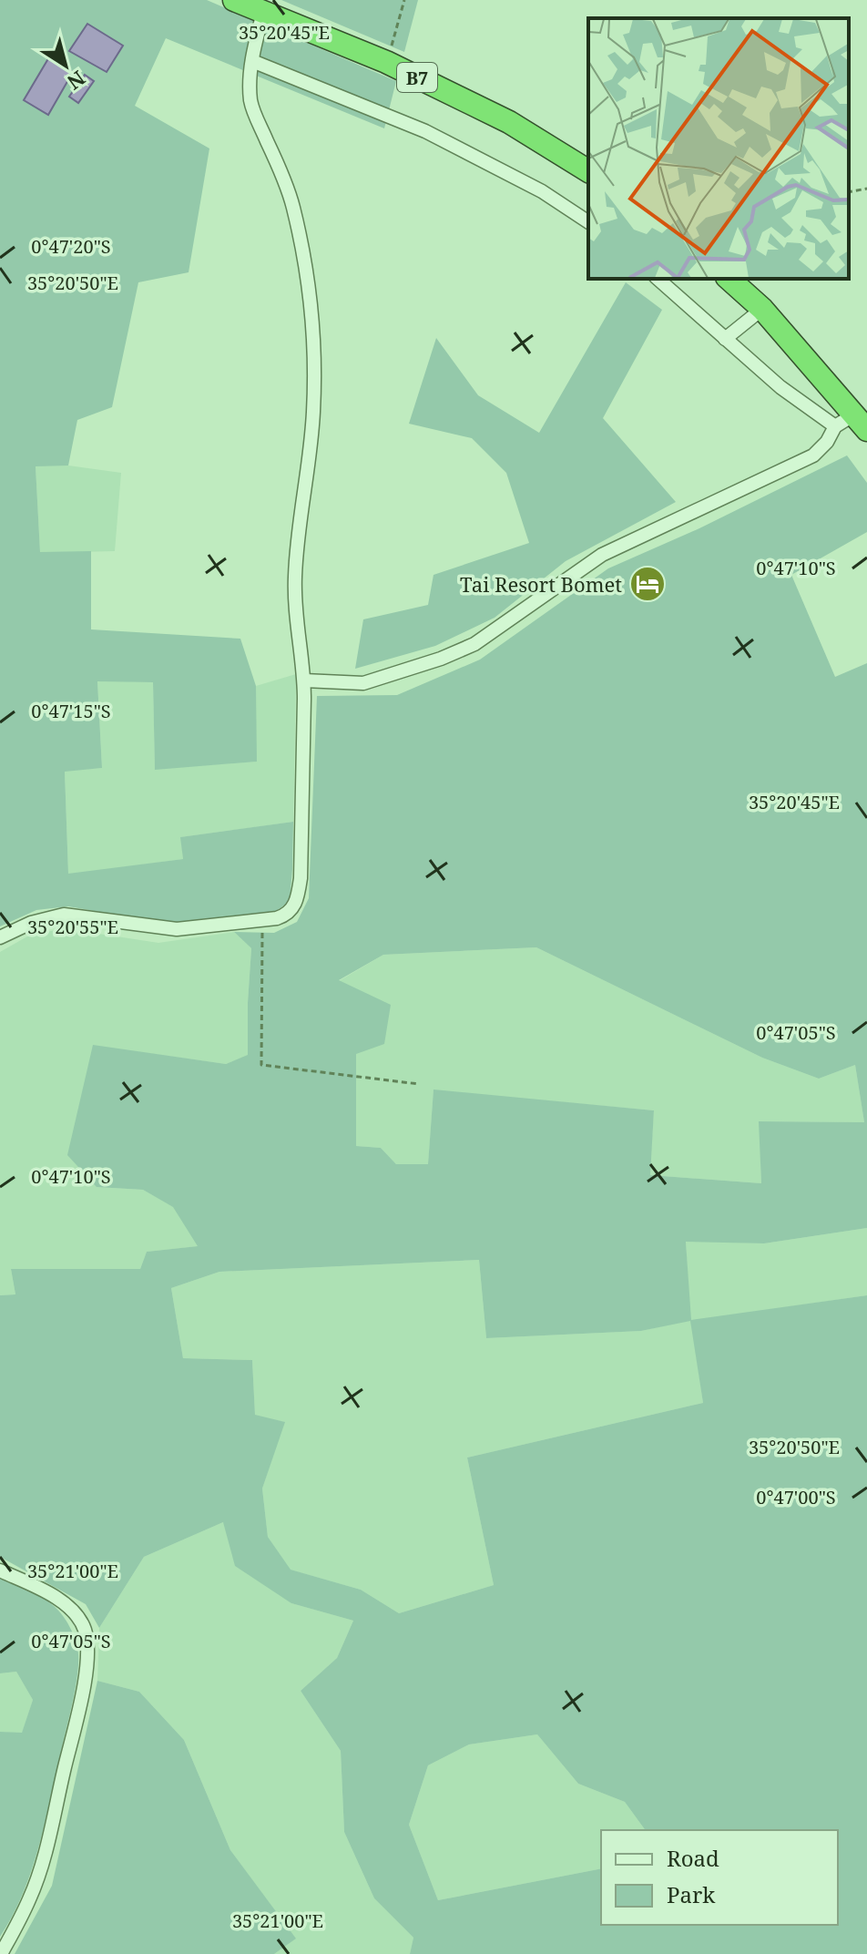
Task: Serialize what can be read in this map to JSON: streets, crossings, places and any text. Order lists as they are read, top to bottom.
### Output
{
  "streets": {
    "highway": ["B7"]
  },
  "places": {
    "hotel": ["Tai Resort Bomet"]
  },
  "legend": ["Road", "Park"],
  "north": "bottom right",
  "coordinates": [
    "35°20'45\"E",
    "0°47'20\"S",
    "35°20'50\"E",
    "0°47'10\"S",
    "0°47'15\"S",
    "35°20'55\"E",
    "0°47'05\"S",
    "0°47'00\"S",
    "35°21'00\"E"
  ]
}
